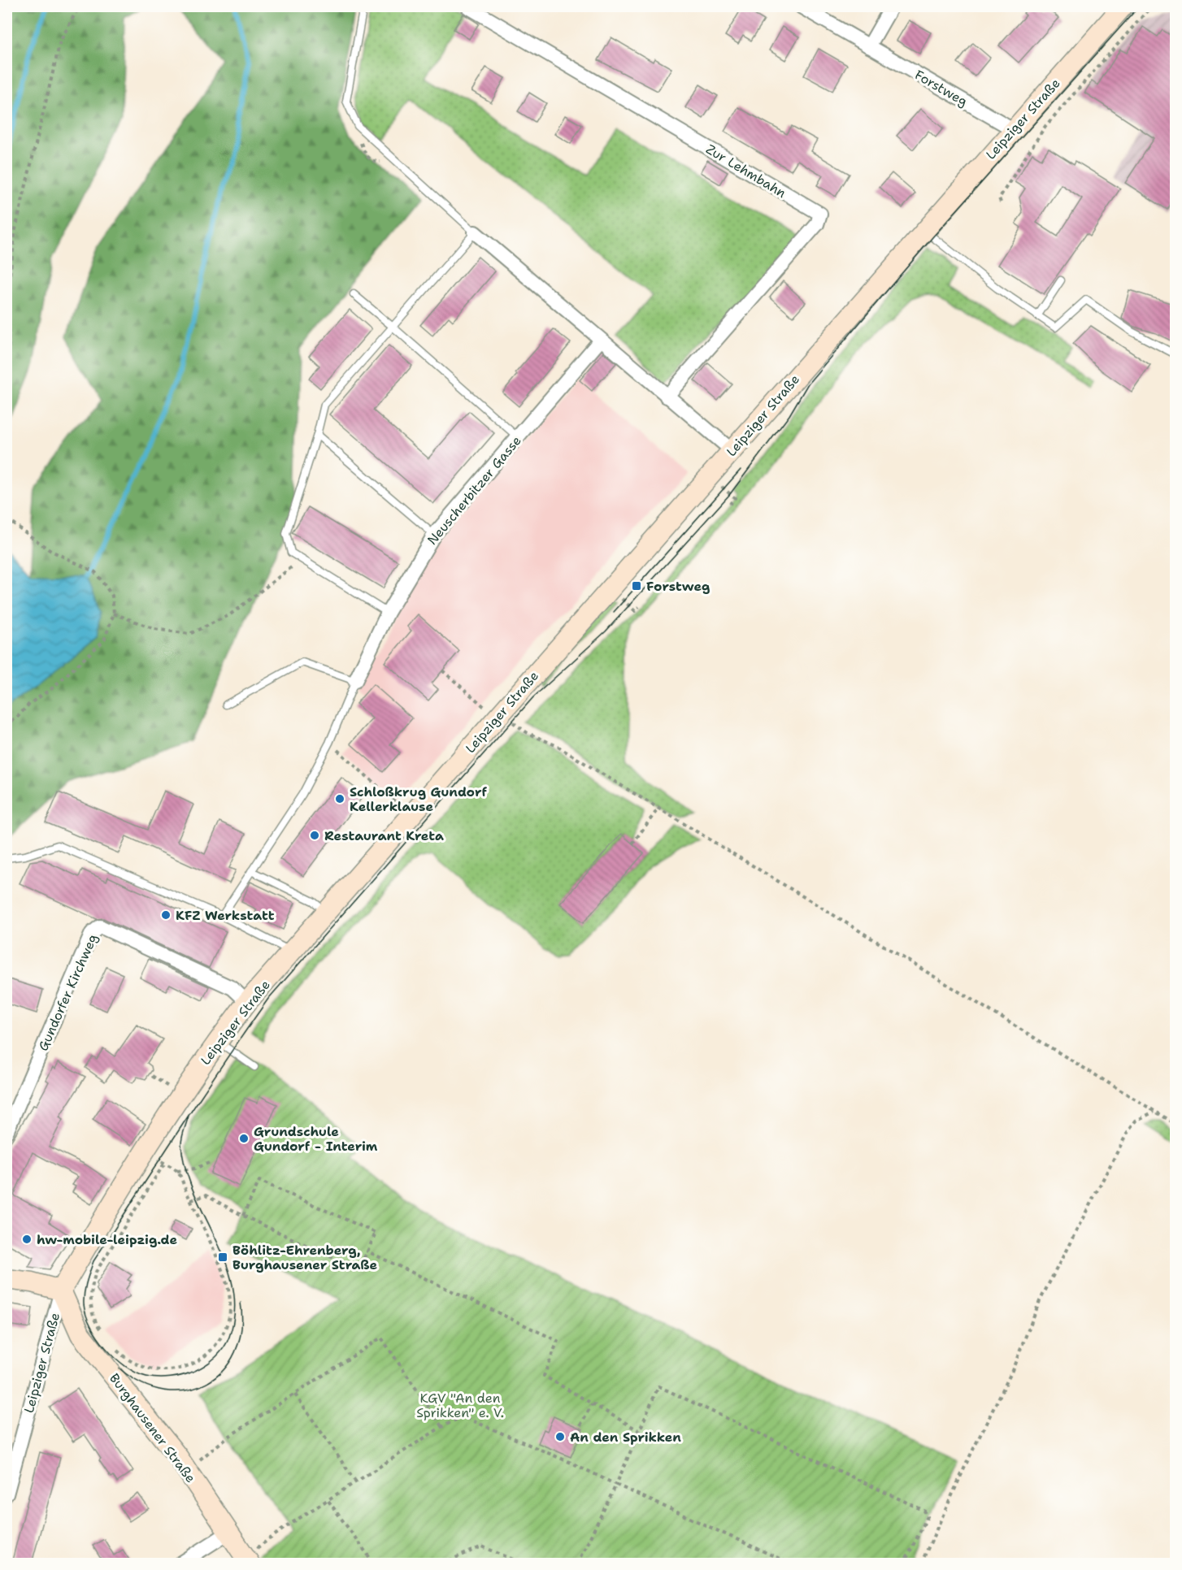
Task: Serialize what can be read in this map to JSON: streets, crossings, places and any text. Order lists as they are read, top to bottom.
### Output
{
  "streets": {
    "street": [
      "Forstweg",
      "Leipziger Straße",
      "Zur Lehmbahn",
      "Neuscherbitzer Gasse",
      "Gundorfer Kirchweg",
      "Burghausener Straße"
    ]
  },
  "crossings": [
    ["Forstweg", "Leipziger Straße"],
    ["Leipziger Straße", "Gundorfer Kirchweg"],
    ["Leipziger Straße", "Burghausener Straße"]
  ],
  "parks": ["KGV \"An den Sprikken\" e. V."],
  "places": {
    "transit": ["Forstweg", "Böhlitz-Ehrenberg, Burghausener Straße"],
    "other": [
      "Schloßkrug Gundorf Kellerklause",
      "Restaurant Kreta",
      "KFZ Werkstatt",
      "Grundschule Gundorf - Interim",
      "hw-mobile-leipzig.de",
      "An den Sprikken"
    ]
  }
}
